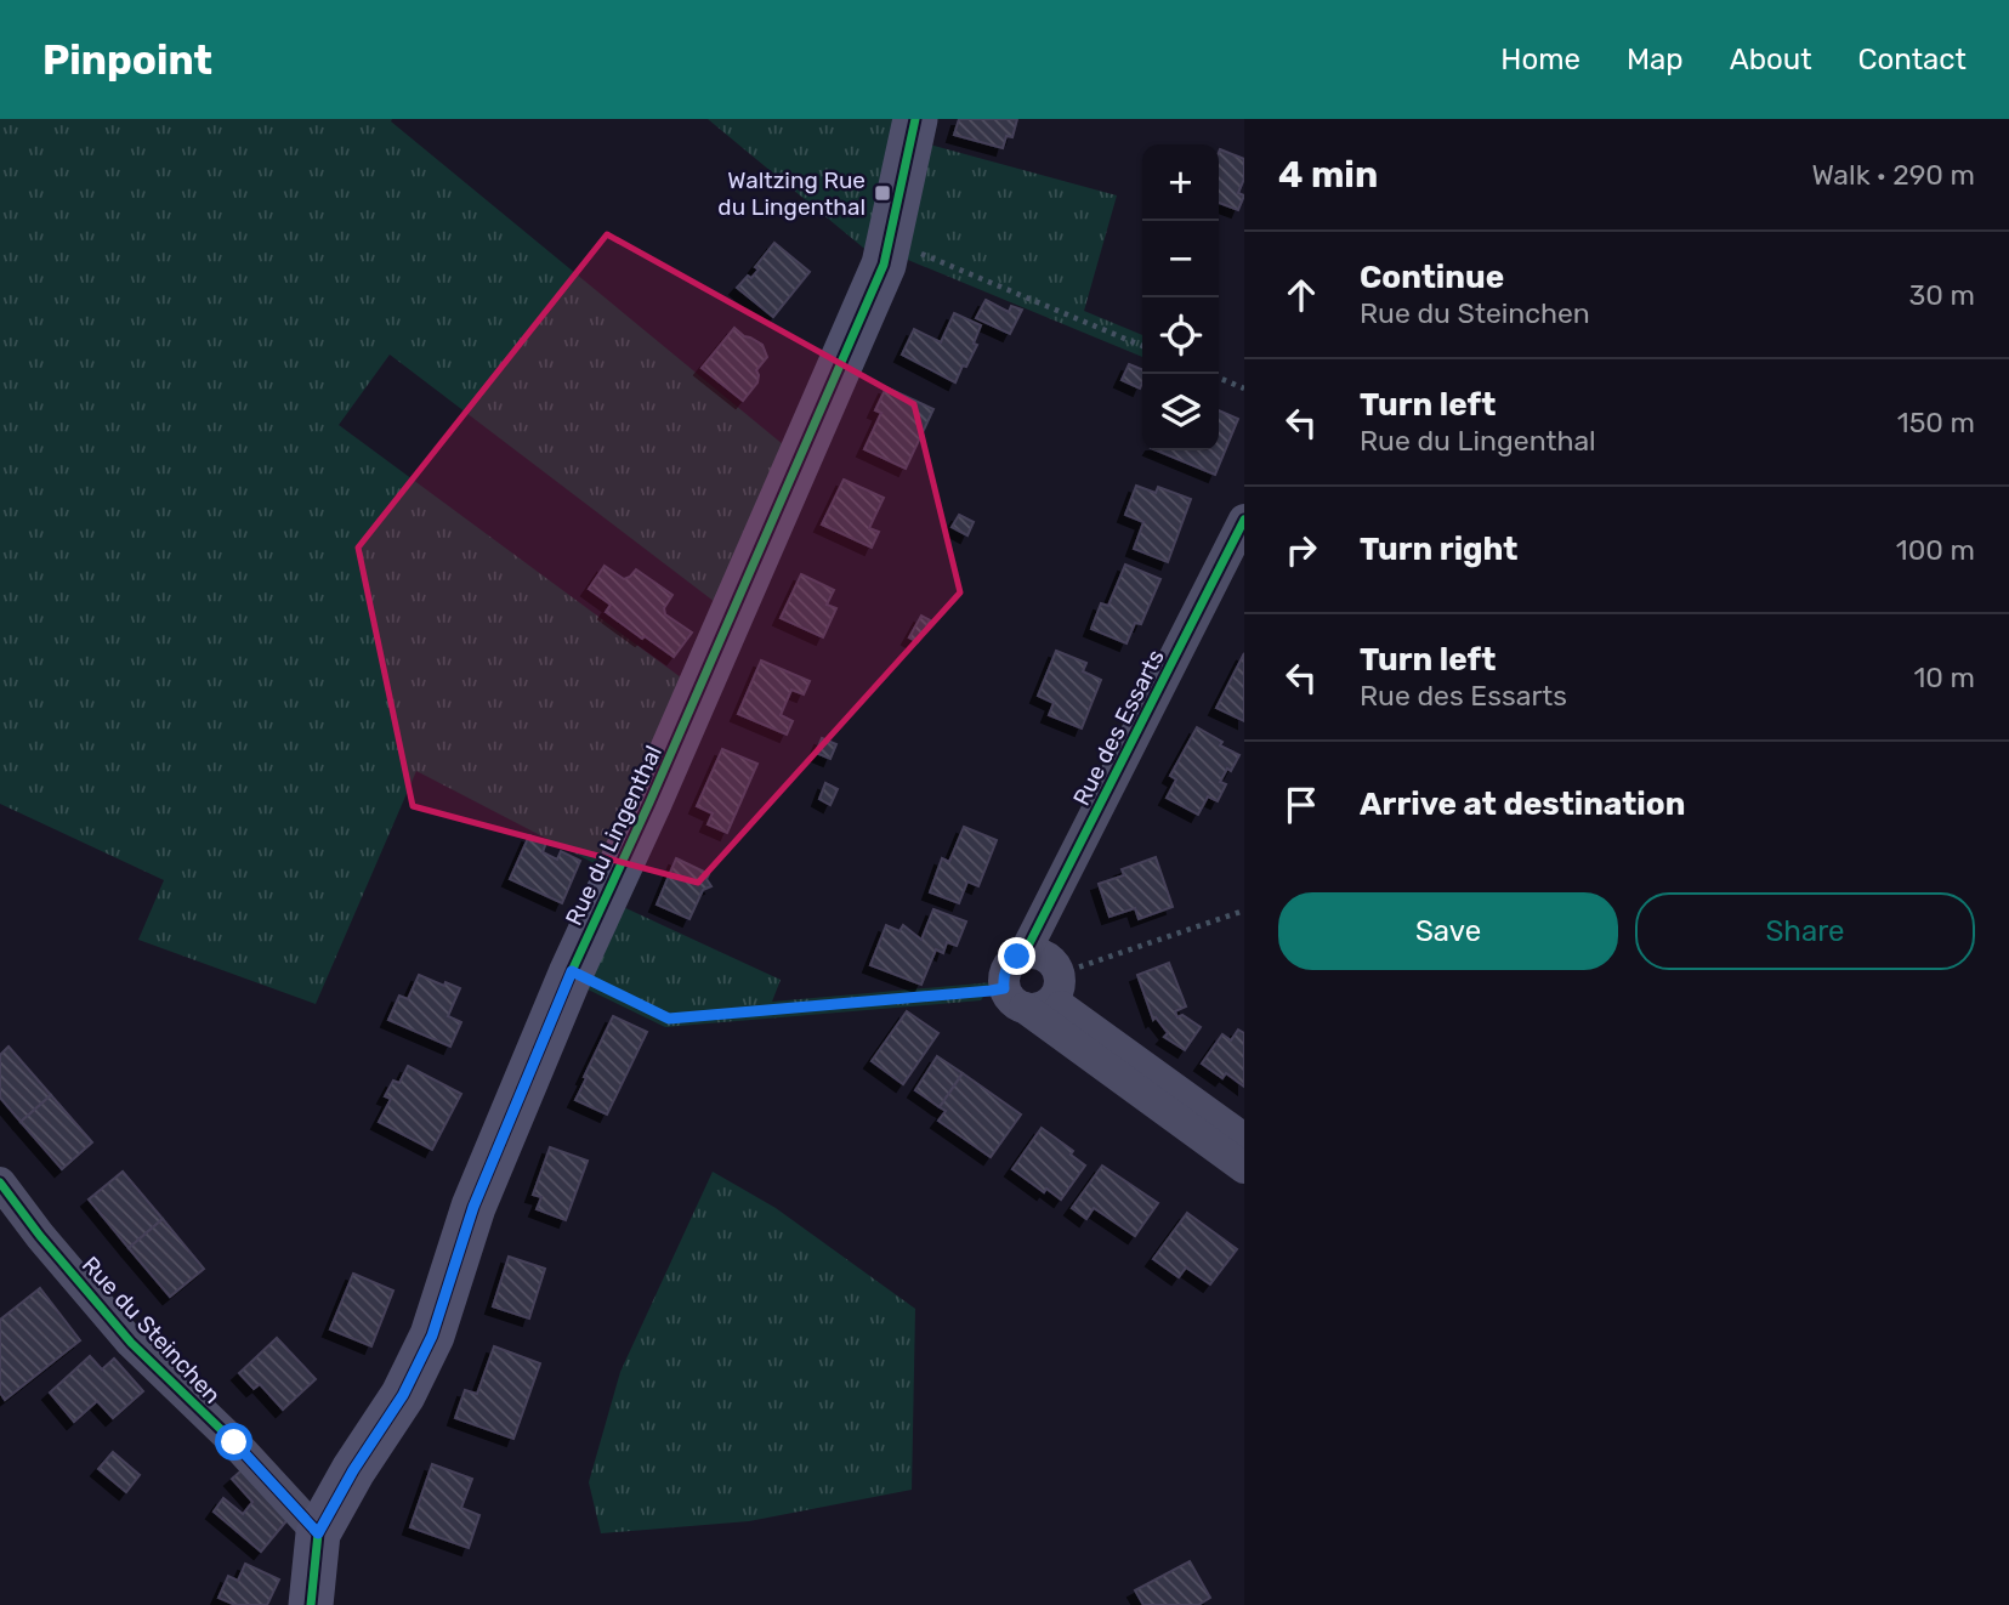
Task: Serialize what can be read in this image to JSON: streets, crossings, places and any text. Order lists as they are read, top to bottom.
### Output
{
  "streets": {
    "street": ["Rue des Essarts", "Rue du Lingenthal", "Rue du Steinchen"]
  },
  "crossings": [
    ["Rue du Lingenthal", "Rue du Steinchen"]
  ],
  "places": {
    "transit": ["Waltzing Rue du Lingenthal"]
  },
  "page": {
    "header": "Pinpoint",
    "nav": [
      "Home",
      "Map",
      "About",
      "Contact"
    ],
    "heading": ["4 min", "Walk · 290 m"],
    "map_buttons": ["+", "−"],
    "list": [
      ["Continue", "Rue du Steinchen", "30 m"],
      ["Turn left", "Rue du Lingenthal", "150 m"],
      ["Turn right", "100 m"],
      ["Turn left", "Rue des Essarts", "10 m"],
      "Arrive at destination"
    ],
    "buttons": ["Save", "Share"]
  }
}
